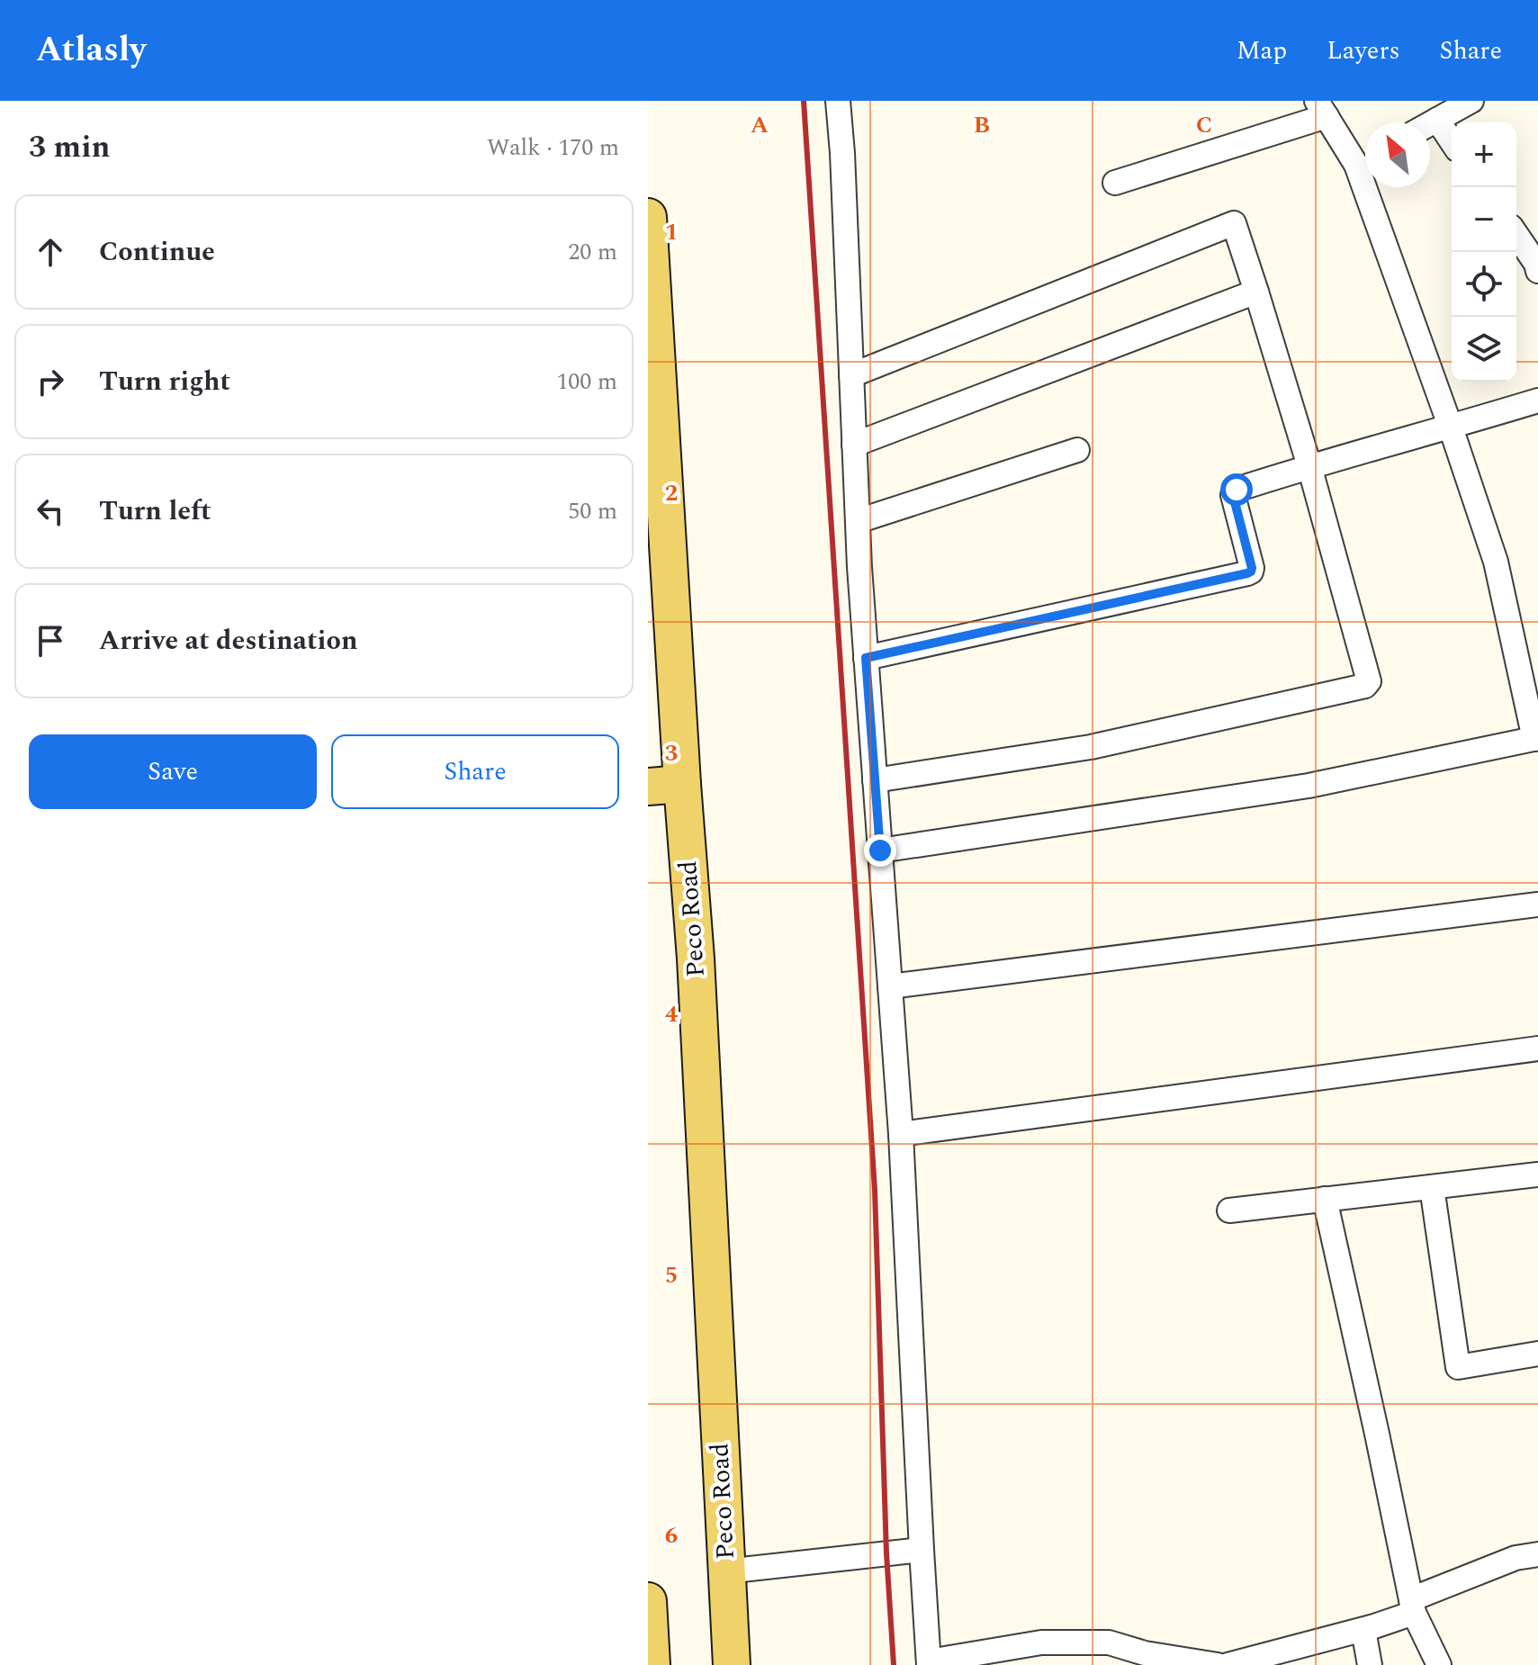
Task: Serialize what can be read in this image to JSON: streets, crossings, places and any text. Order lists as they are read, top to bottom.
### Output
{
  "streets": {
    "main road": ["Peco Road"]
  },
  "north": "top left",
  "page": {
    "header": "Atlasly",
    "nav": ["Map", "Layers", "Share"],
    "heading": ["3 min", "Walk · 170 m"],
    "map_buttons": ["+", "−"],
    "list": [
      ["Continue", "20 m"],
      ["Turn right", "100 m"],
      ["Turn left", "50 m"],
      "Arrive at destination"
    ],
    "buttons": ["Save", "Share"]
  },
  "grid": {
    "columns": ["A", "B", "C"],
    "rows": [
      "1",
      "2",
      "3",
      "4",
      "5",
      "6"
    ]
  }
}
